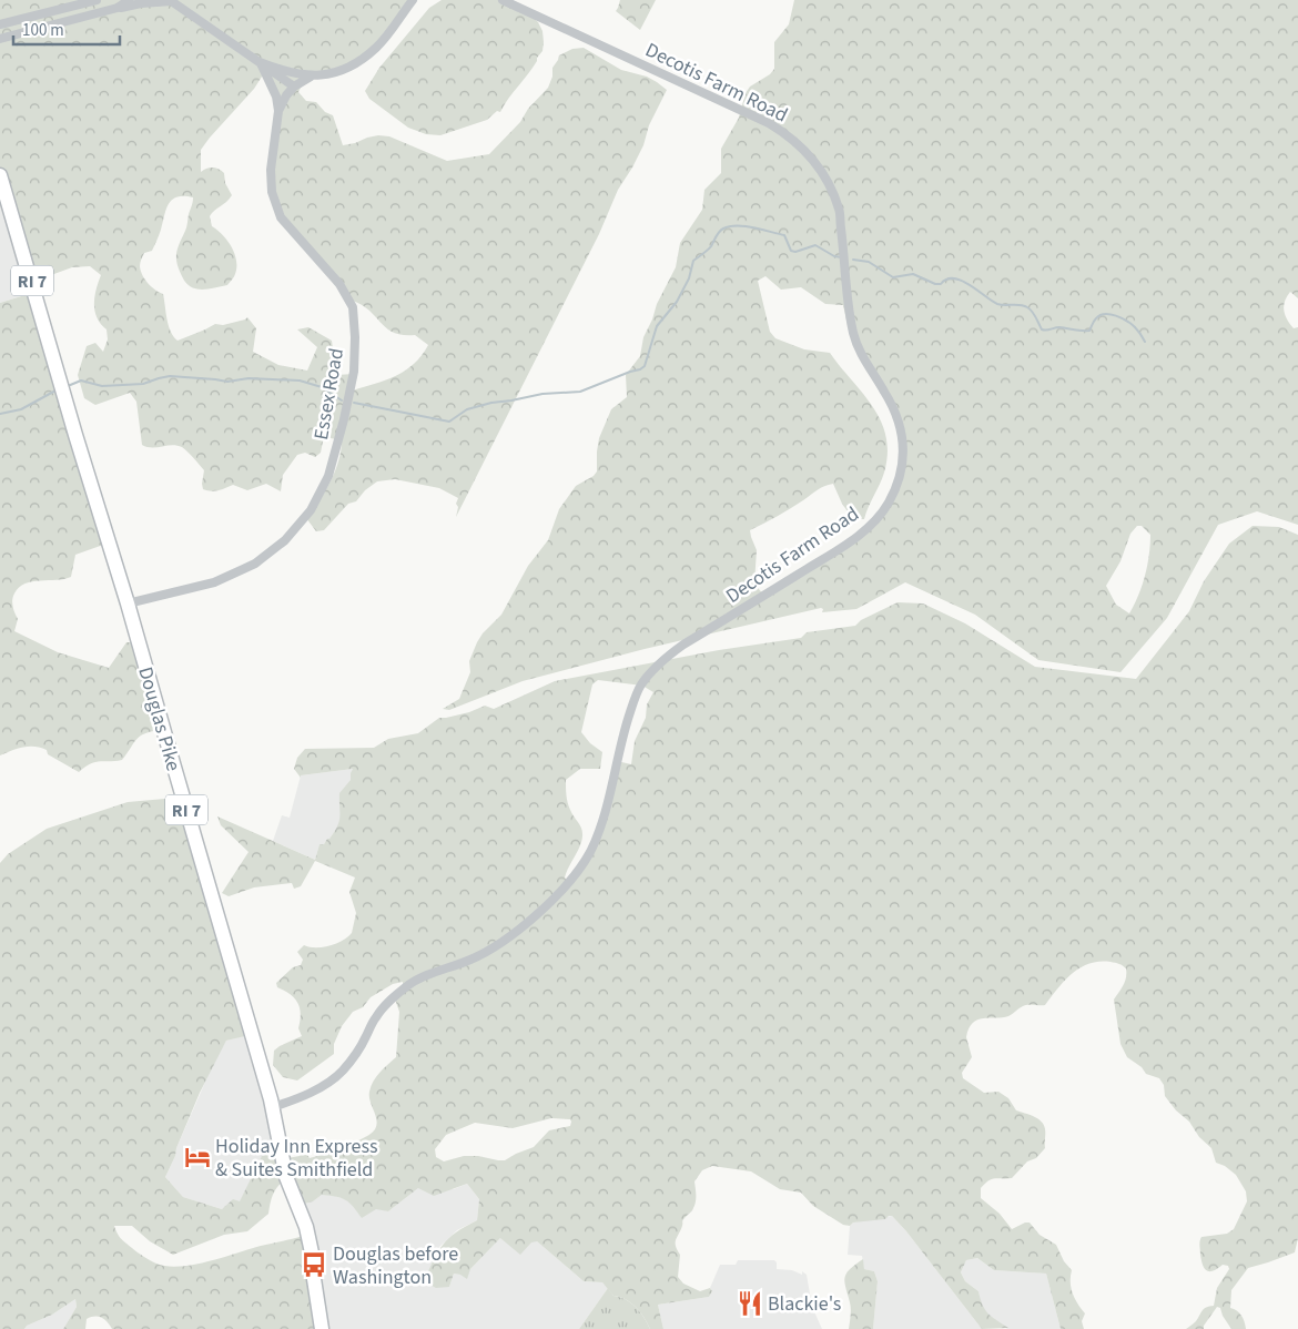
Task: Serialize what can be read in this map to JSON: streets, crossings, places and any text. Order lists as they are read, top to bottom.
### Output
{
  "streets": {
    "main road": ["RI 7", "Douglas Pike"],
    "street": ["Decotis Farm Road", "Essex Road"]
  },
  "crossings": [
    ["Decotis Farm Road", "Douglas Pike"],
    ["Essex Road", "Douglas Pike"]
  ],
  "places": {
    "hotel": ["Holiday Inn Express & Suites Smithfield"],
    "bus stop": ["Douglas before Washington"],
    "restaurant": ["Blackie's"]
  },
  "scale_bar": "100 m"
}
